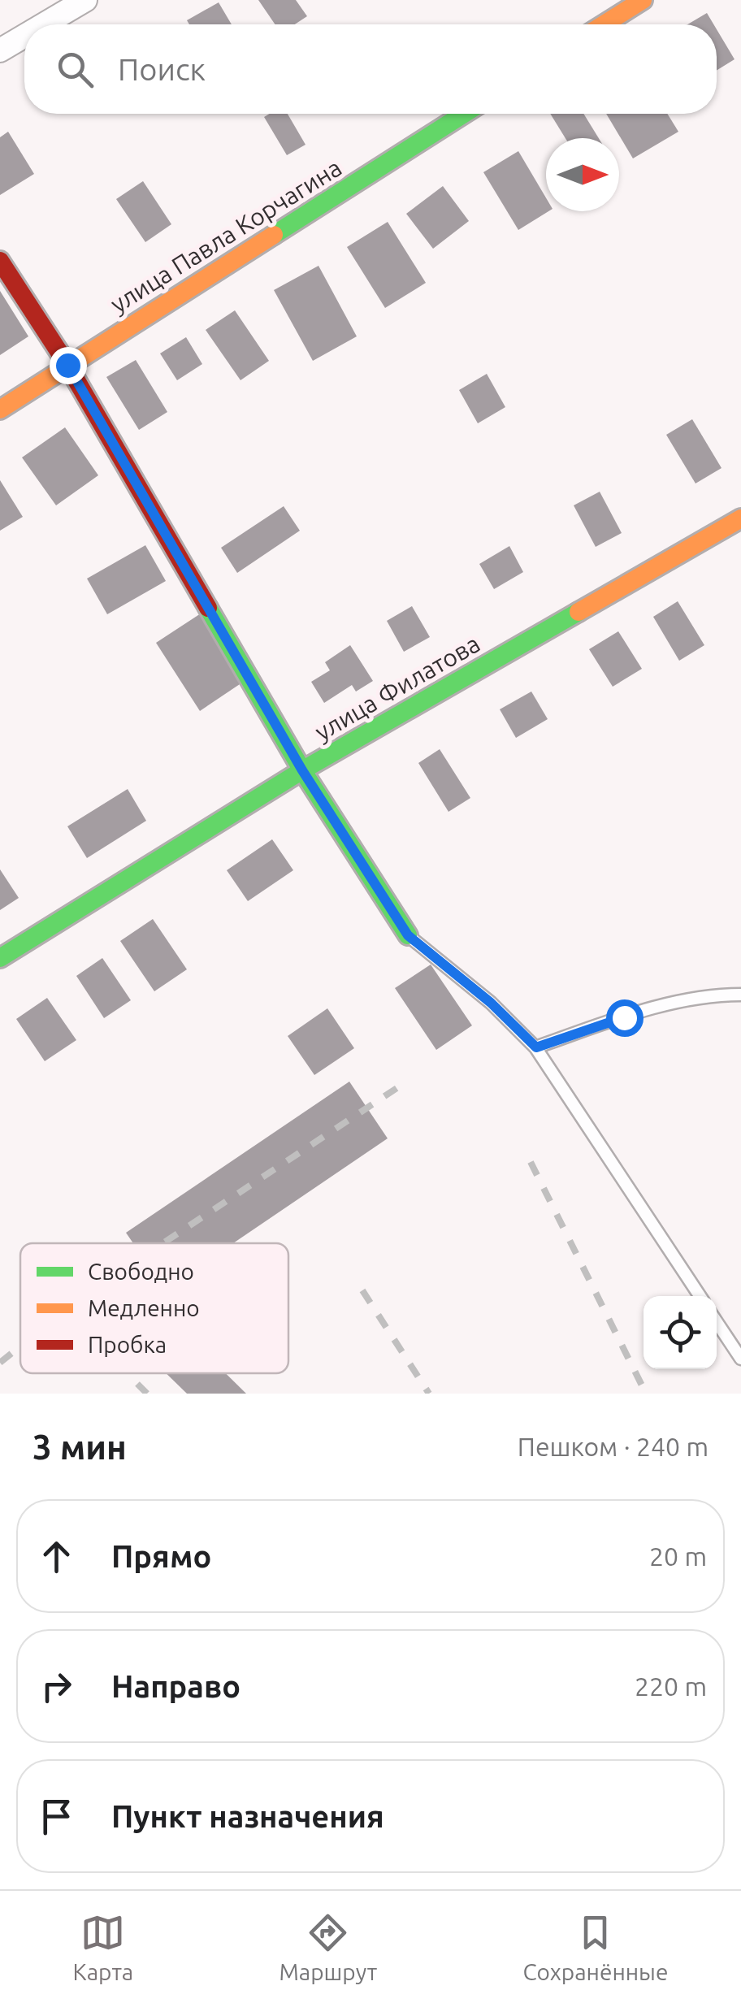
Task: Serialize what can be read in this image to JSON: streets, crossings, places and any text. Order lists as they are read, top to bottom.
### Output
{
  "streets": {
    "street": ["улица Павла Корчагина", "улица Филатова"]
  },
  "legend": ["Свободно", "Медленно", "Пробка"],
  "north": "right",
  "page": {
    "search": "Поиск",
    "heading": ["3 мин", "Пешком · 240 m"],
    "list": [
      ["Прямо", "20 m"],
      ["Направо", "220 m"],
      "Пункт назначения"
    ],
    "nav": ["Карта", "Маршрут", "Сохранённые"]
  }
}
